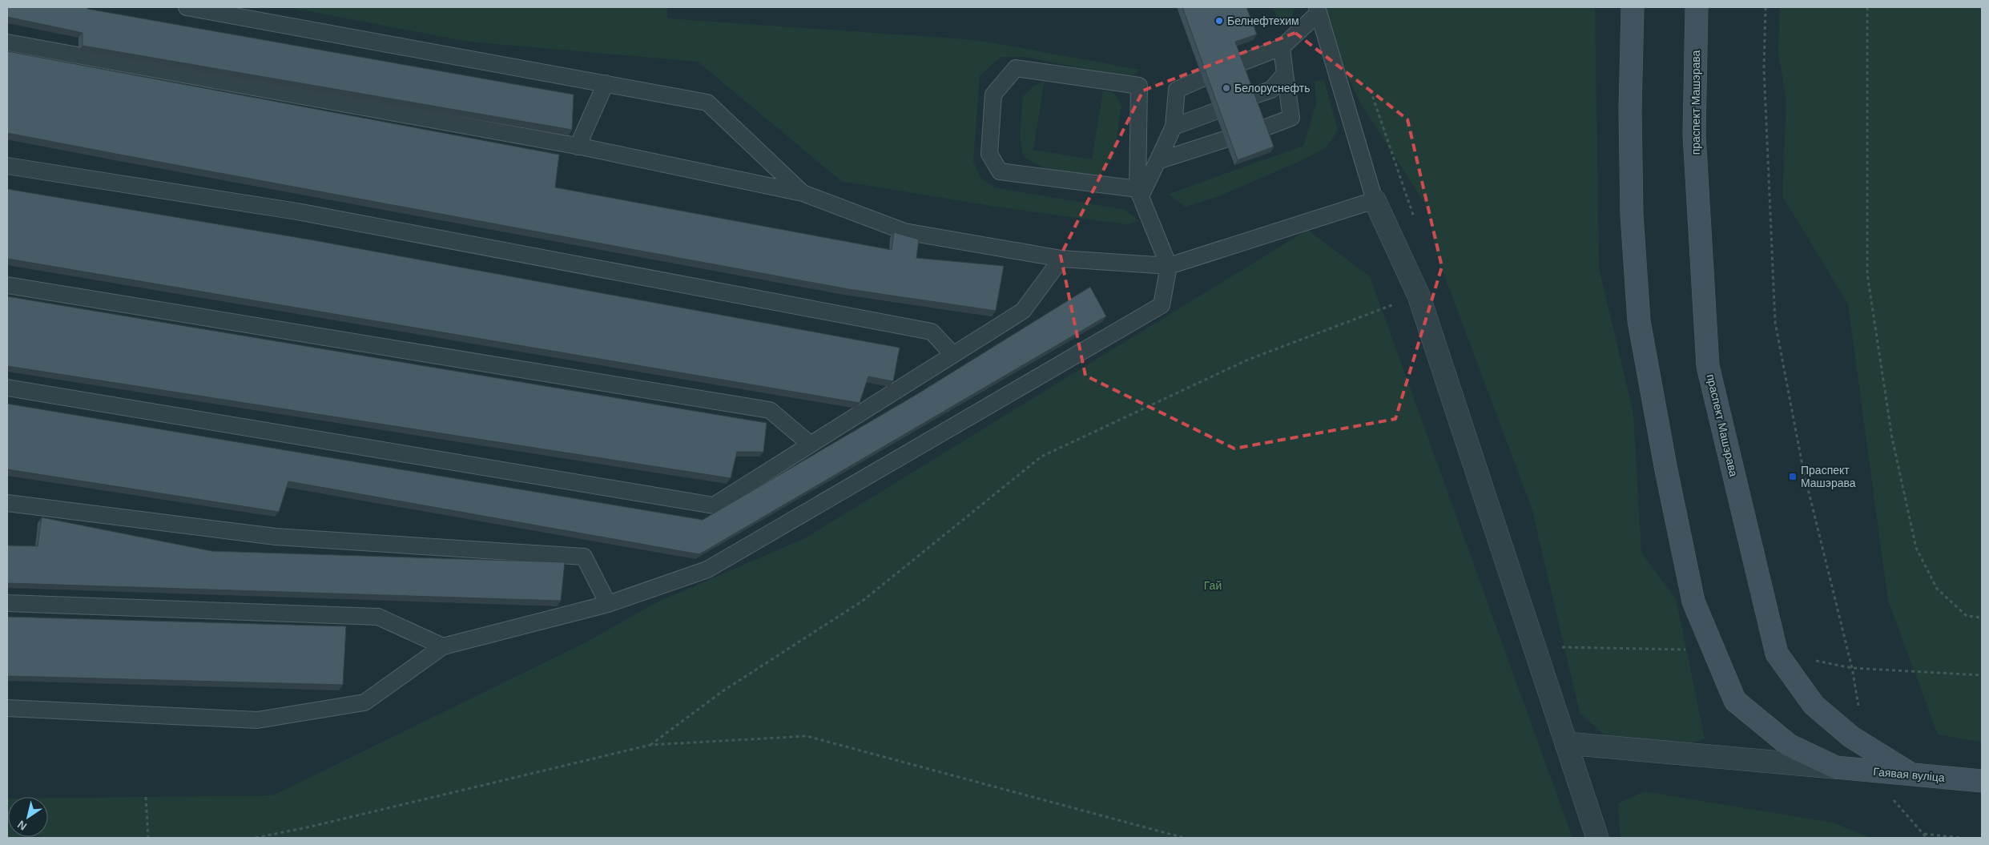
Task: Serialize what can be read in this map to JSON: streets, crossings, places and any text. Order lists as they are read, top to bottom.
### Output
{
  "streets": {
    "main road": ["праспект Машэрава", "Гаявая вуліца"]
  },
  "crossings": [
    ["праспект Машэрава", "Гаявая вуліца"]
  ],
  "parks": ["Гай"],
  "places": {
    "other": ["Белнефтехим", "Белоруснефть"],
    "transit": ["Праспект Машэрава"]
  },
  "north": "bottom left"
}
